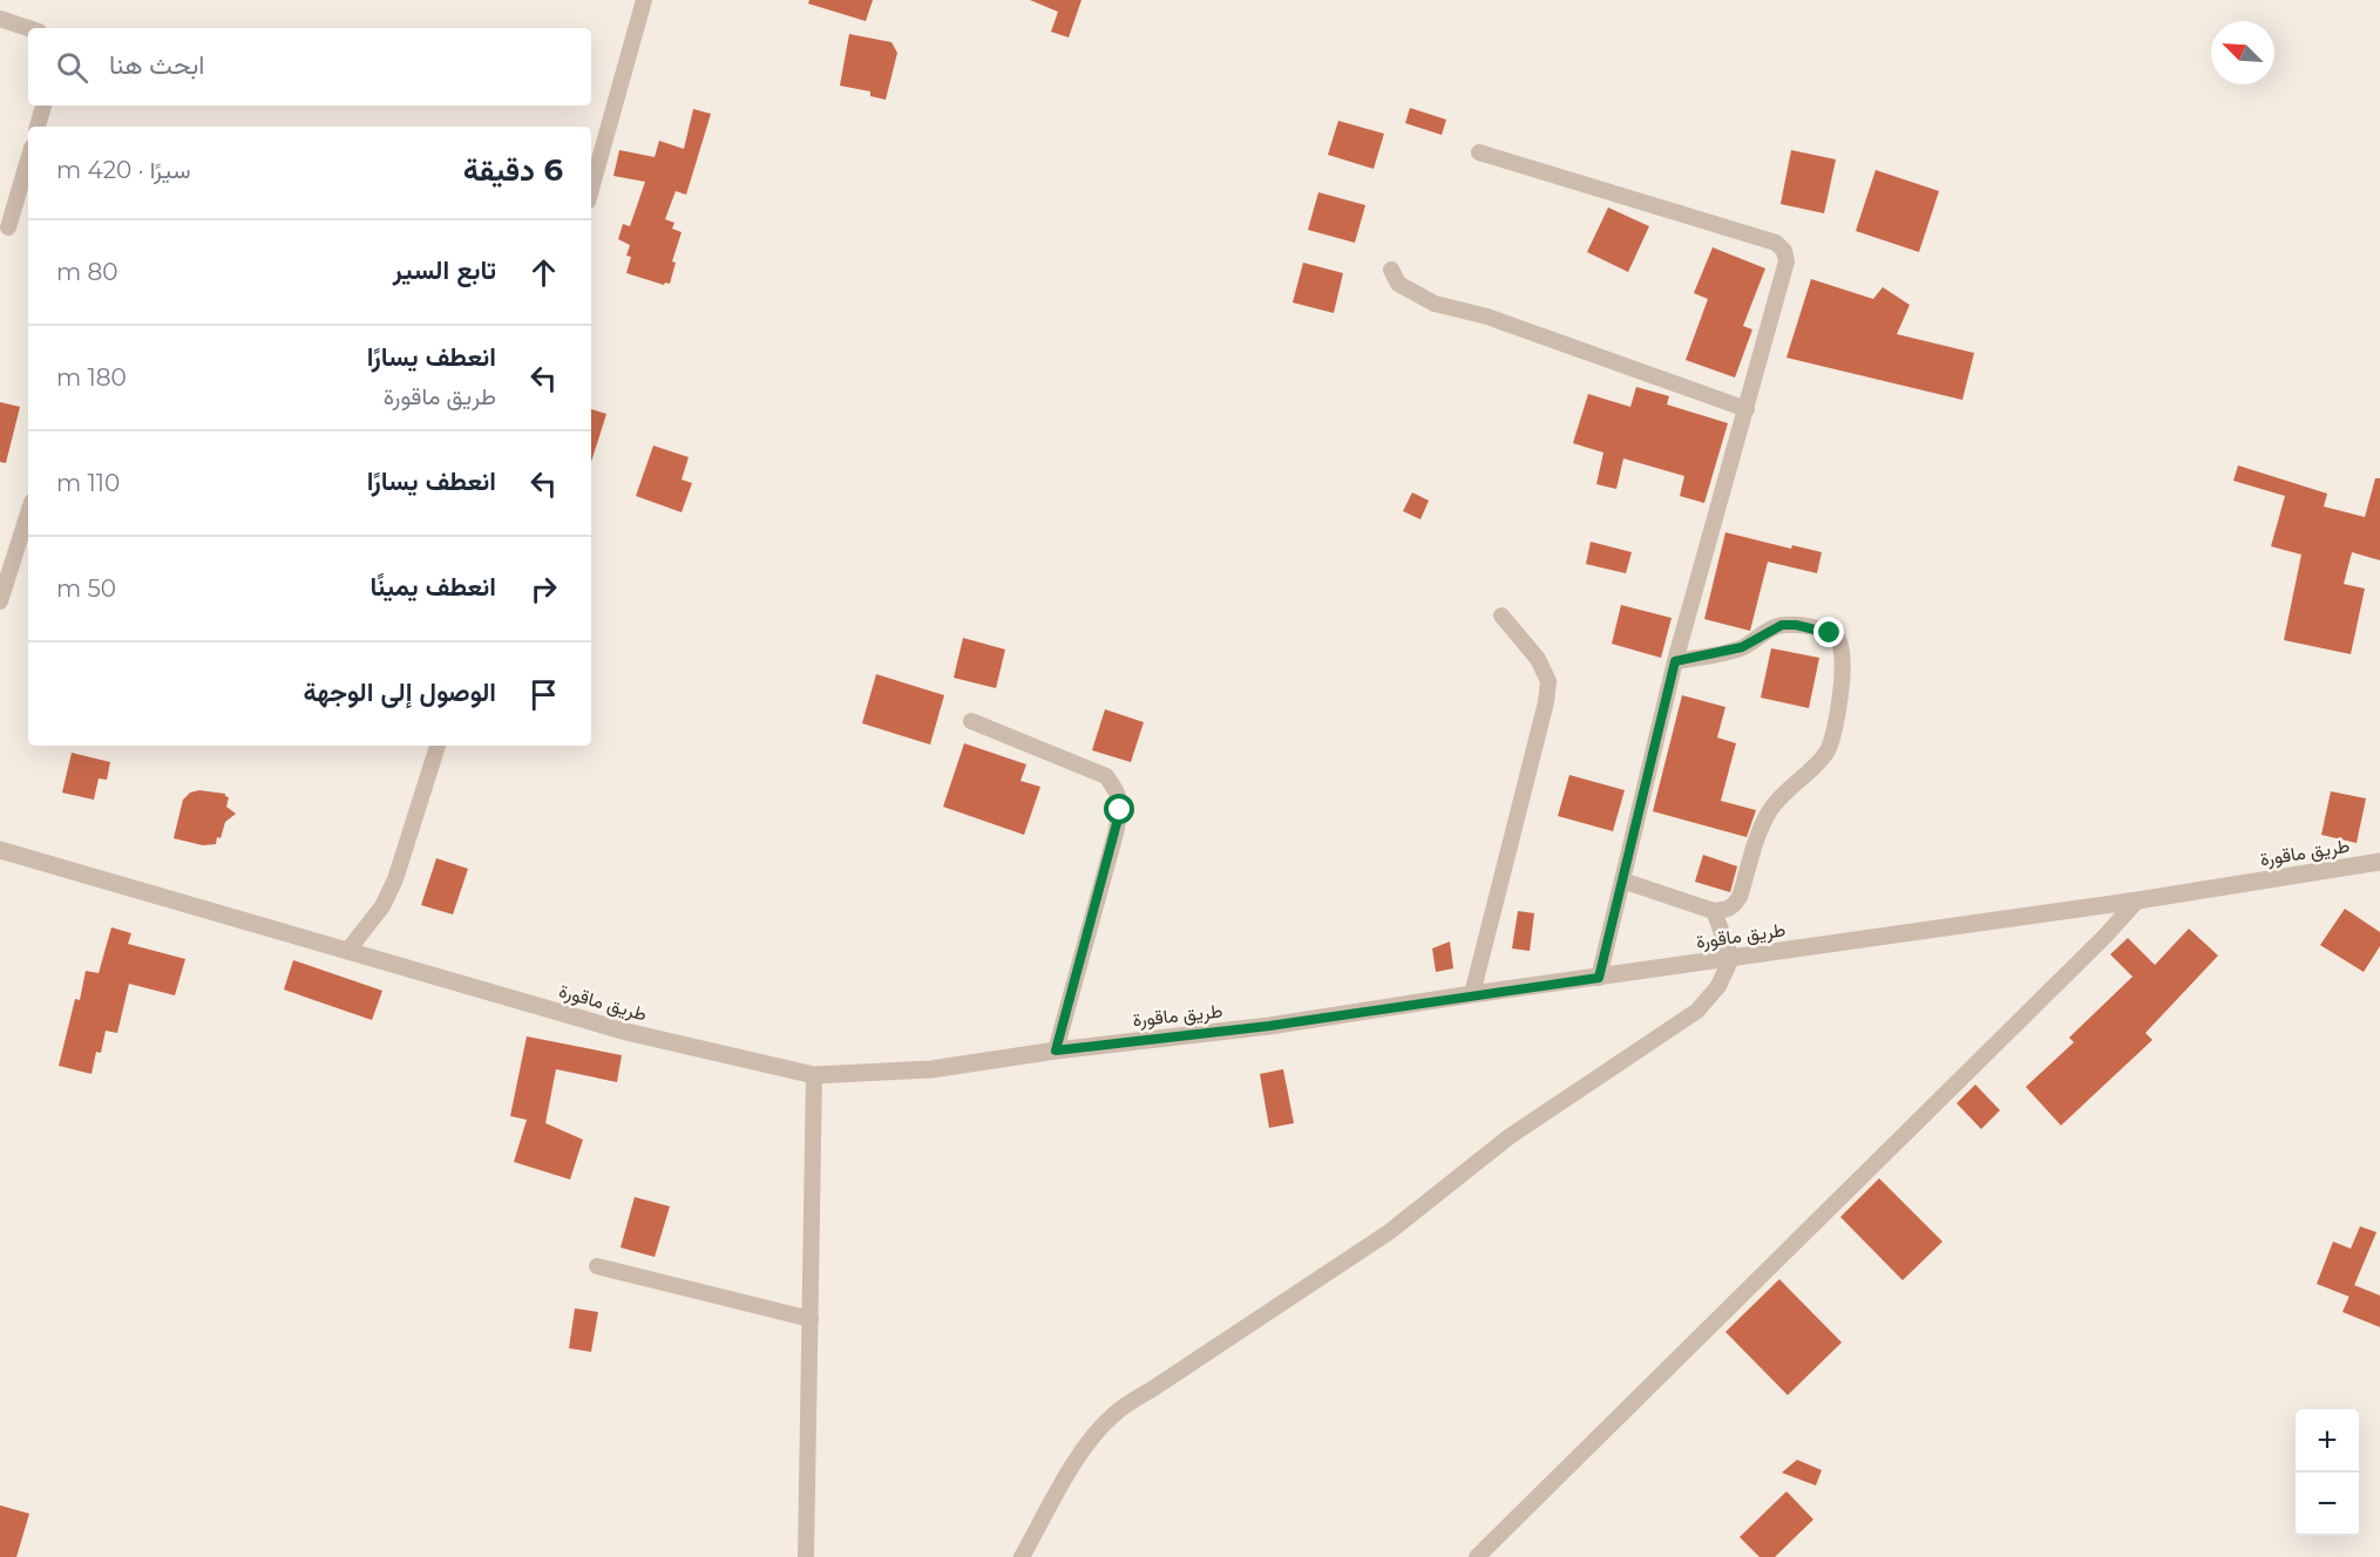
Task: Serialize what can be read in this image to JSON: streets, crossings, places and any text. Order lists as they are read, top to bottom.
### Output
{
  "streets": {
    "street": ["طريق ماقورة"]
  },
  "north": "top left",
  "page": {
    "search": "ابحث هنا",
    "heading": ["6 دقيقة", "سيرًا · 420 m"],
    "list": [
      ["تابع السير", "80 m"],
      ["انعطف يسارًا", "طريق ماقورة", "180 m"],
      ["انعطف يسارًا", "110 m"],
      ["انعطف يمينًا", "50 m"],
      "الوصول إلى الوجهة"
    ],
    "map_buttons": ["+", "−"]
  }
}
